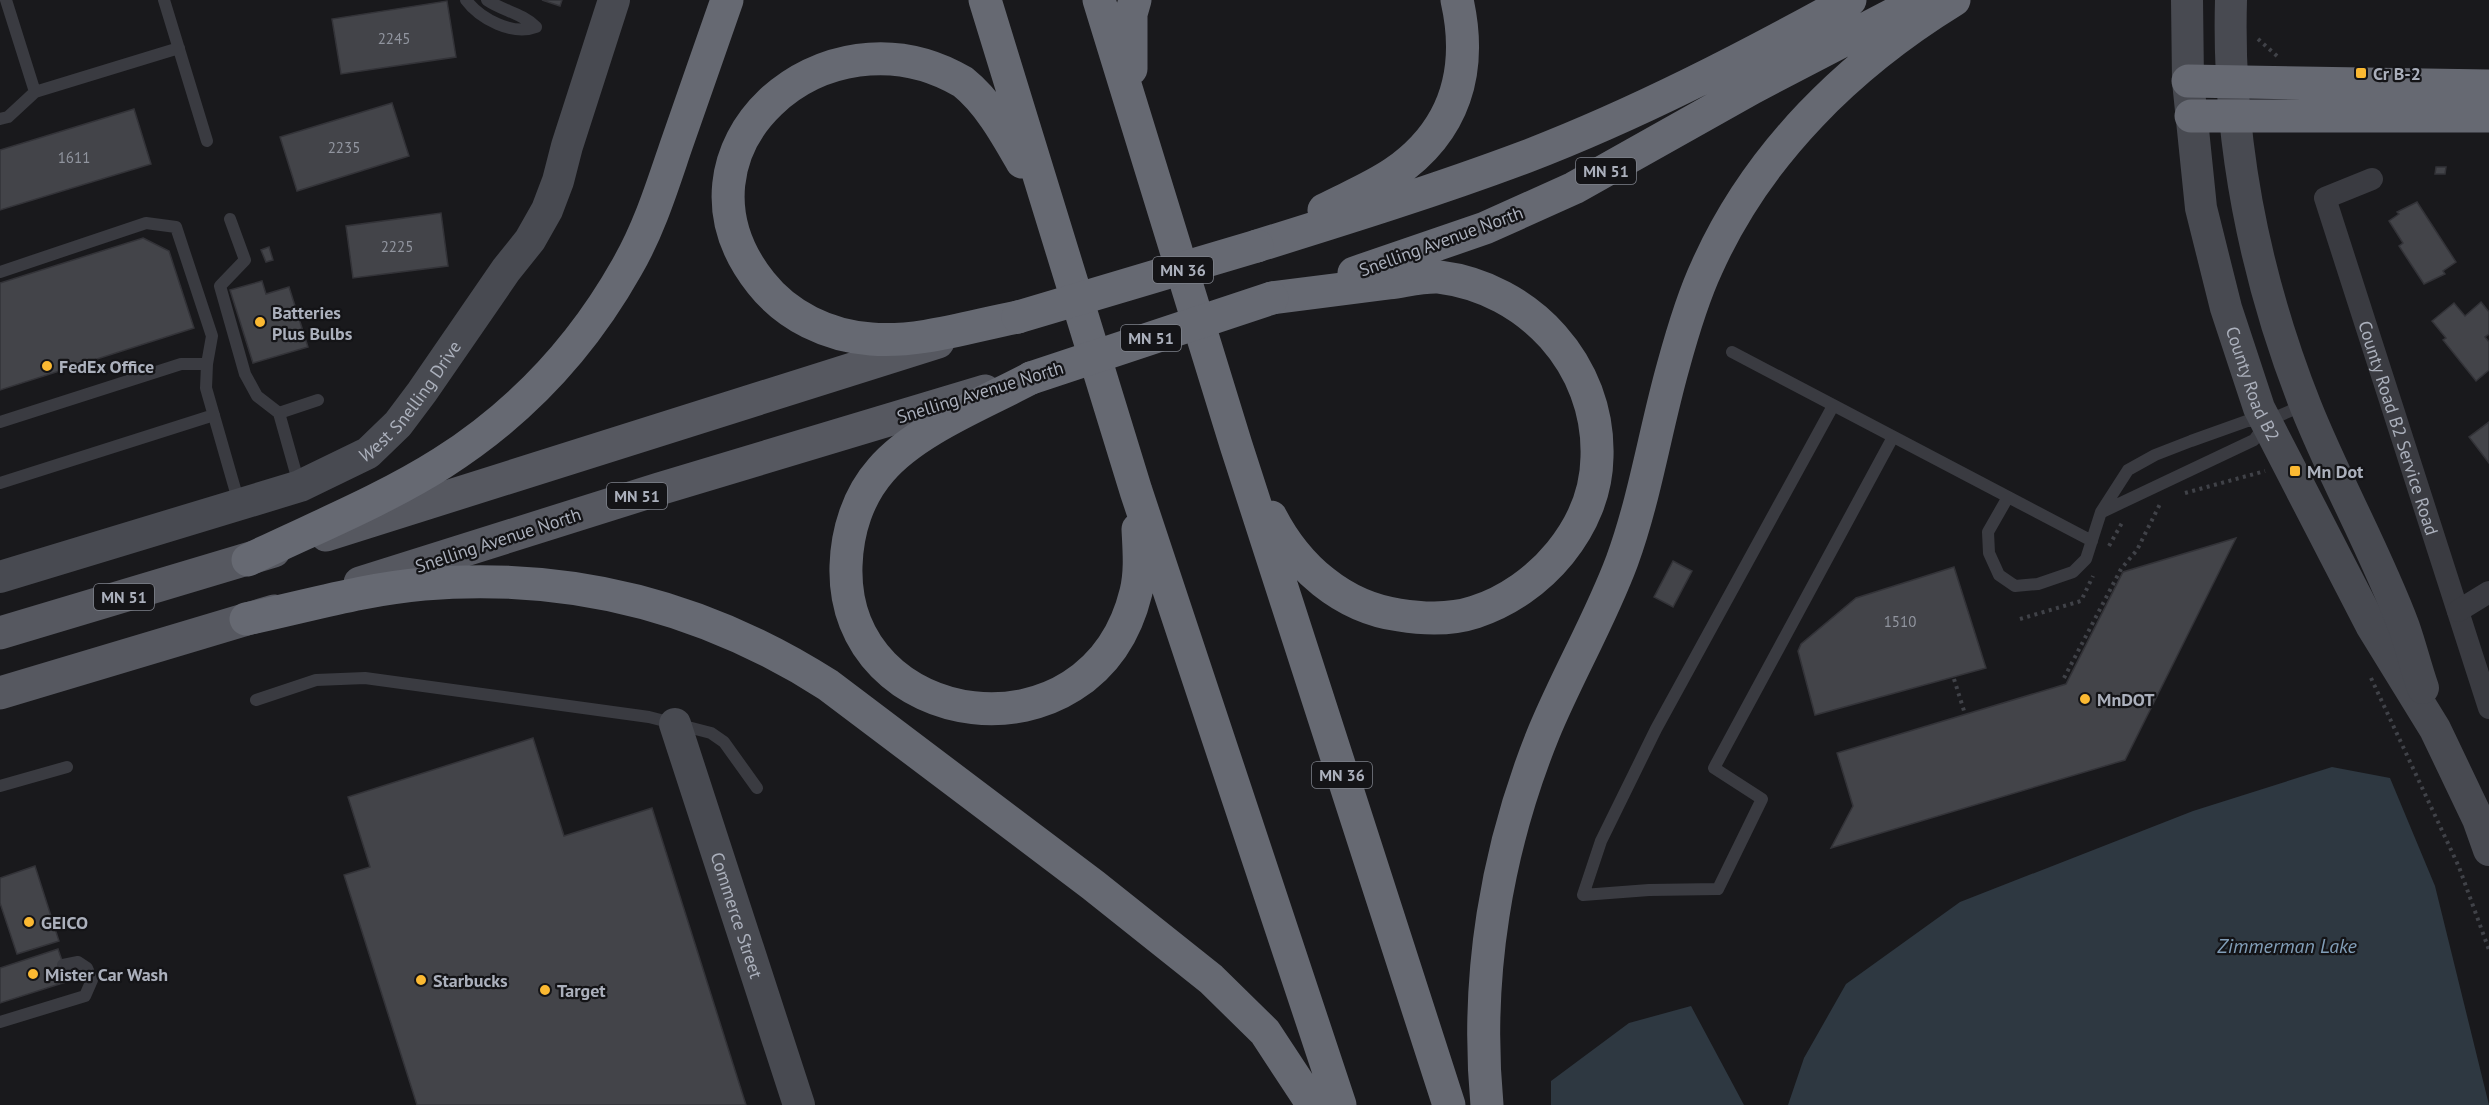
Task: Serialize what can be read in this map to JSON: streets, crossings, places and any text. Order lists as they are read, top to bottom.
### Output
{
  "streets": {
    "highway": ["MN 51", "Snelling Avenue North", "MN 36"],
    "street": [
      "County Road B2",
      "West Snelling Drive",
      "County Road B2 Service Road",
      "Commerce Street"
    ]
  },
  "water": ["Zimmerman Lake"],
  "places": {
    "transit": ["Cr B-2", "Mn Dot"],
    "other": [
      "Batteries Plus Bulbs",
      "FedEx Office",
      "MnDOT",
      "GEICO",
      "Mister Car Wash",
      "Starbucks",
      "Target"
    ]
  },
  "house_numbers": [
    "2245",
    "2235",
    "1611",
    "2225",
    "1510"
  ]
}
